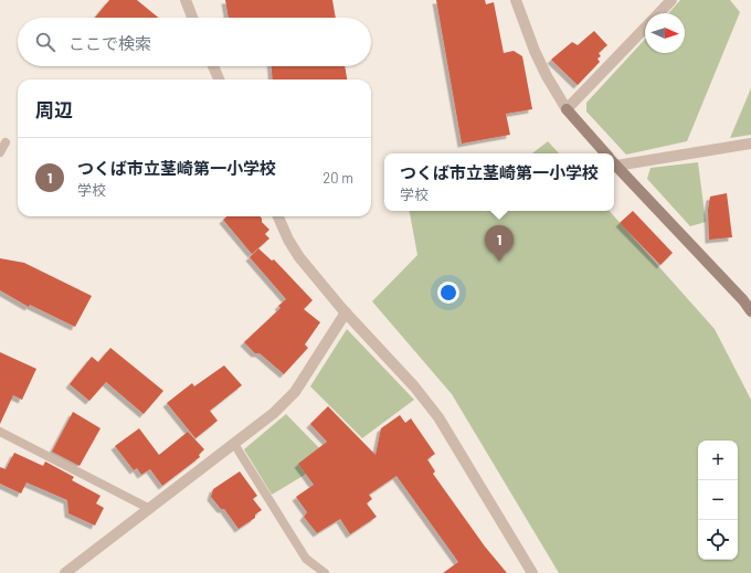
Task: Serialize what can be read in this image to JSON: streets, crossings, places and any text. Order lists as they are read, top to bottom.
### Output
{
  "north": "right",
  "page": {
    "search": "ここで検索",
    "heading": "周辺",
    "list": [
      {
        "mark": "1",
        "name": "つくば市立茎崎第一小学校",
        "note": "学校",
        "value": "20 m"
      }
    ],
    "popup": ["つくば市立茎崎第一小学校", "学校"],
    "pins": "1",
    "map_buttons": ["+", "−"]
  }
}
